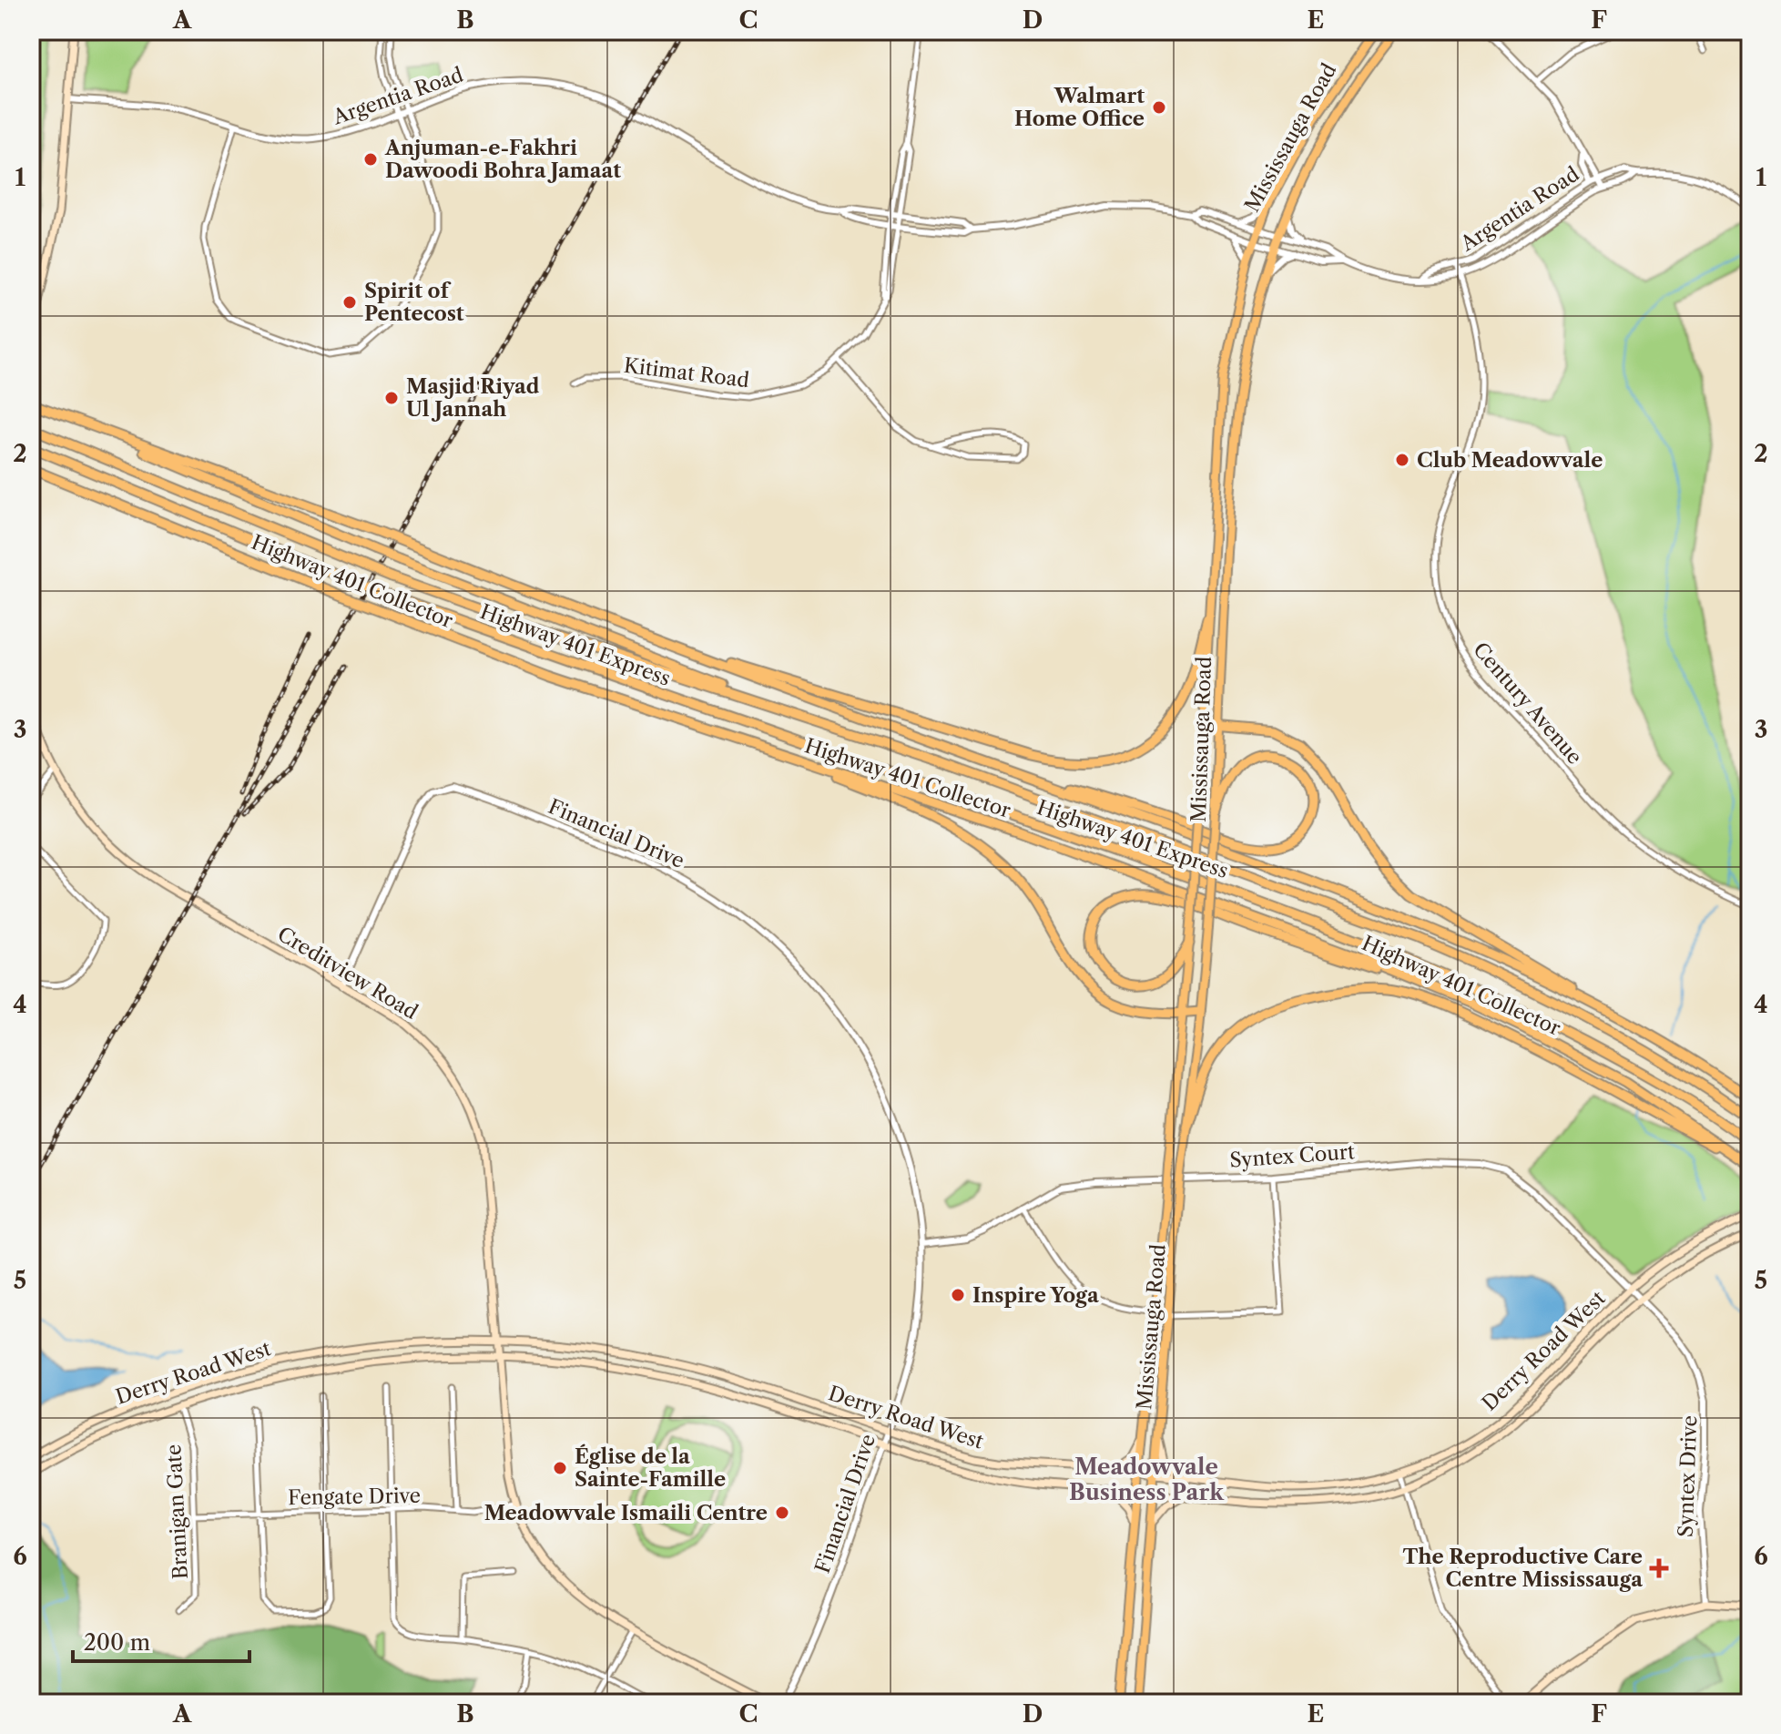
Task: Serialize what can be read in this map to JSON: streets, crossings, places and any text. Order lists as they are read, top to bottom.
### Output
{
  "streets": {
    "highway": ["Highway 401 Collector", "Highway 401 Express"],
    "main road": ["Mississauga Road", "Creditview Road", "Derry Road West"],
    "street": [
      "Argentia Road",
      "Kitimat Road",
      "Century Avenue",
      "Financial Drive",
      "Syntex Court",
      "Syntex Drive",
      "Fengate Drive",
      "Branigan Gate"
    ]
  },
  "crossings": [
    ["Argentia Road", "Mississauga Road"],
    ["Argentia Road", "Kitimat Road"],
    ["Argentia Road", "Century Avenue"],
    ["Mississauga Road", "Derry Road West"],
    ["Financial Drive", "Creditview Road"],
    ["Financial Drive", "Syntex Court"],
    ["Financial Drive", "Derry Road West"],
    ["Creditview Road", "Derry Road West"],
    ["Creditview Road", "Fengate Drive"],
    ["Syntex Court", "Derry Road West"],
    ["Syntex Court", "Syntex Drive"],
    ["Derry Road West", "Syntex Drive"],
    ["Derry Road West", "Branigan Gate"],
    ["Fengate Drive", "Branigan Gate"]
  ],
  "districts": ["Meadowvale Business Park"],
  "places": {
    "other": [
      "Walmart Home Office",
      "Anjuman-e-Fakhri Dawoodi Bohra Jamaat",
      "Spirit of Pentecost",
      "Masjid Riyad Ul Jannah",
      "Club Meadowvale",
      "Inspire Yoga",
      "Église de la Sainte-Famille",
      "Meadowvale Ismaili Centre"
    ],
    "health": ["The Reproductive Care Centre Mississauga"]
  },
  "scale_bar": "200 m",
  "grid": {
    "columns": [
      "A",
      "B",
      "C",
      "D",
      "E",
      "F"
    ],
    "rows": [
      "1",
      "2",
      "3",
      "4",
      "5",
      "6"
    ]
  }
}
